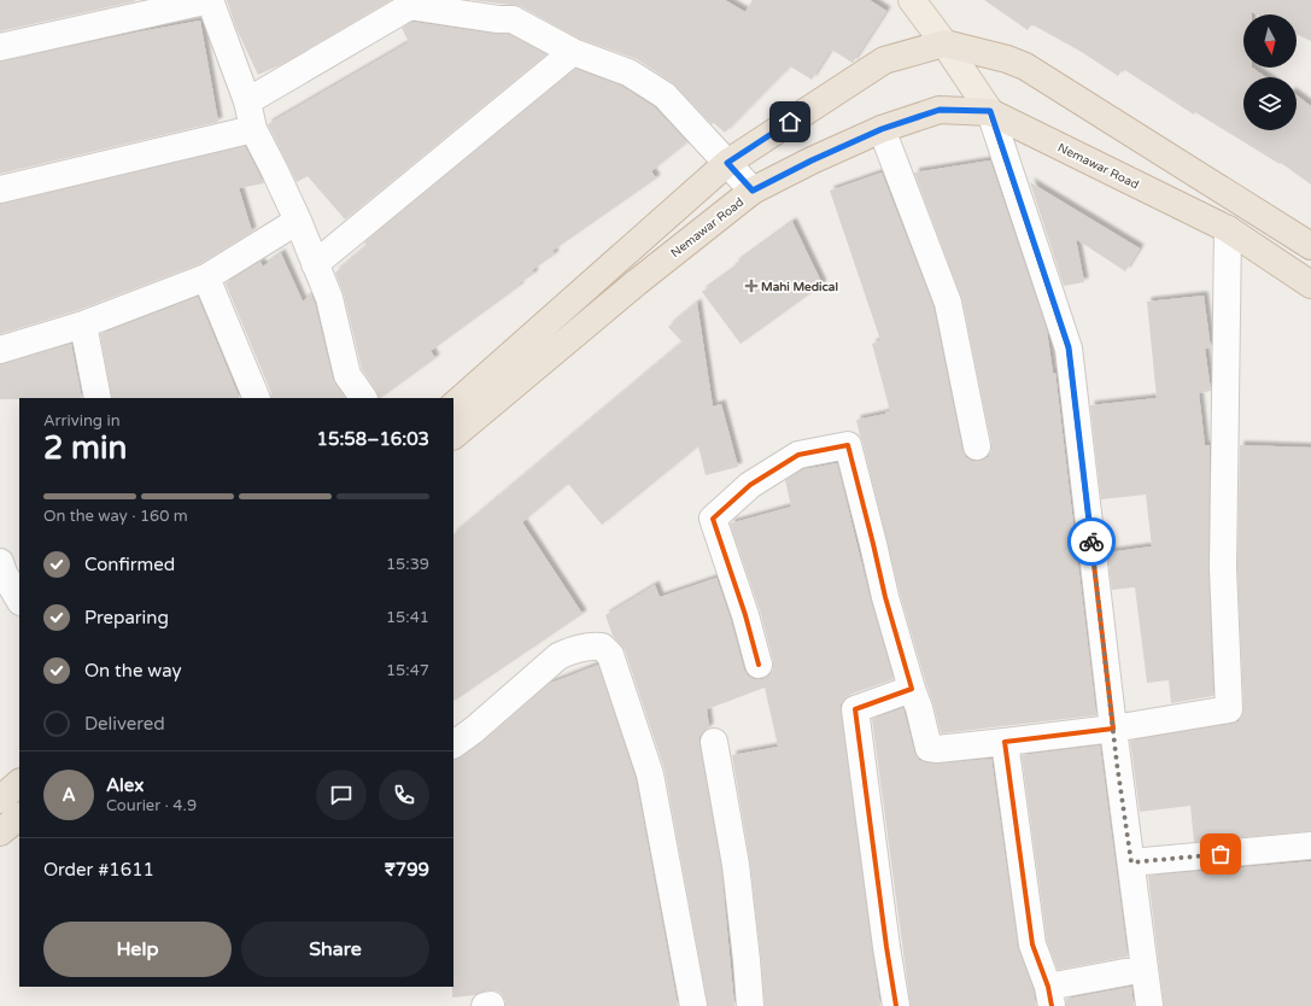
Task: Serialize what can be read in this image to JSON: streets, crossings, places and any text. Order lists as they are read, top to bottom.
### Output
{
  "streets": {
    "highway": ["Nemawar Road"]
  },
  "places": {
    "health": ["Mahi Medical"]
  },
  "north": "bottom",
  "page": {
    "heading": ["2 min", "Arriving in", "15:58–16:03"],
    "panel": [
      "Alex",
      "Courier · 4.9",
      "Order #1611",
      "₹799"
    ],
    "bar": "On the way · 160 m",
    "list": [
      ["Confirmed", "15:39"],
      ["Preparing", "15:41"],
      ["On the way", "15:47"],
      "Delivered"
    ],
    "round": "A",
    "buttons": ["Help", "Share"]
  }
}
